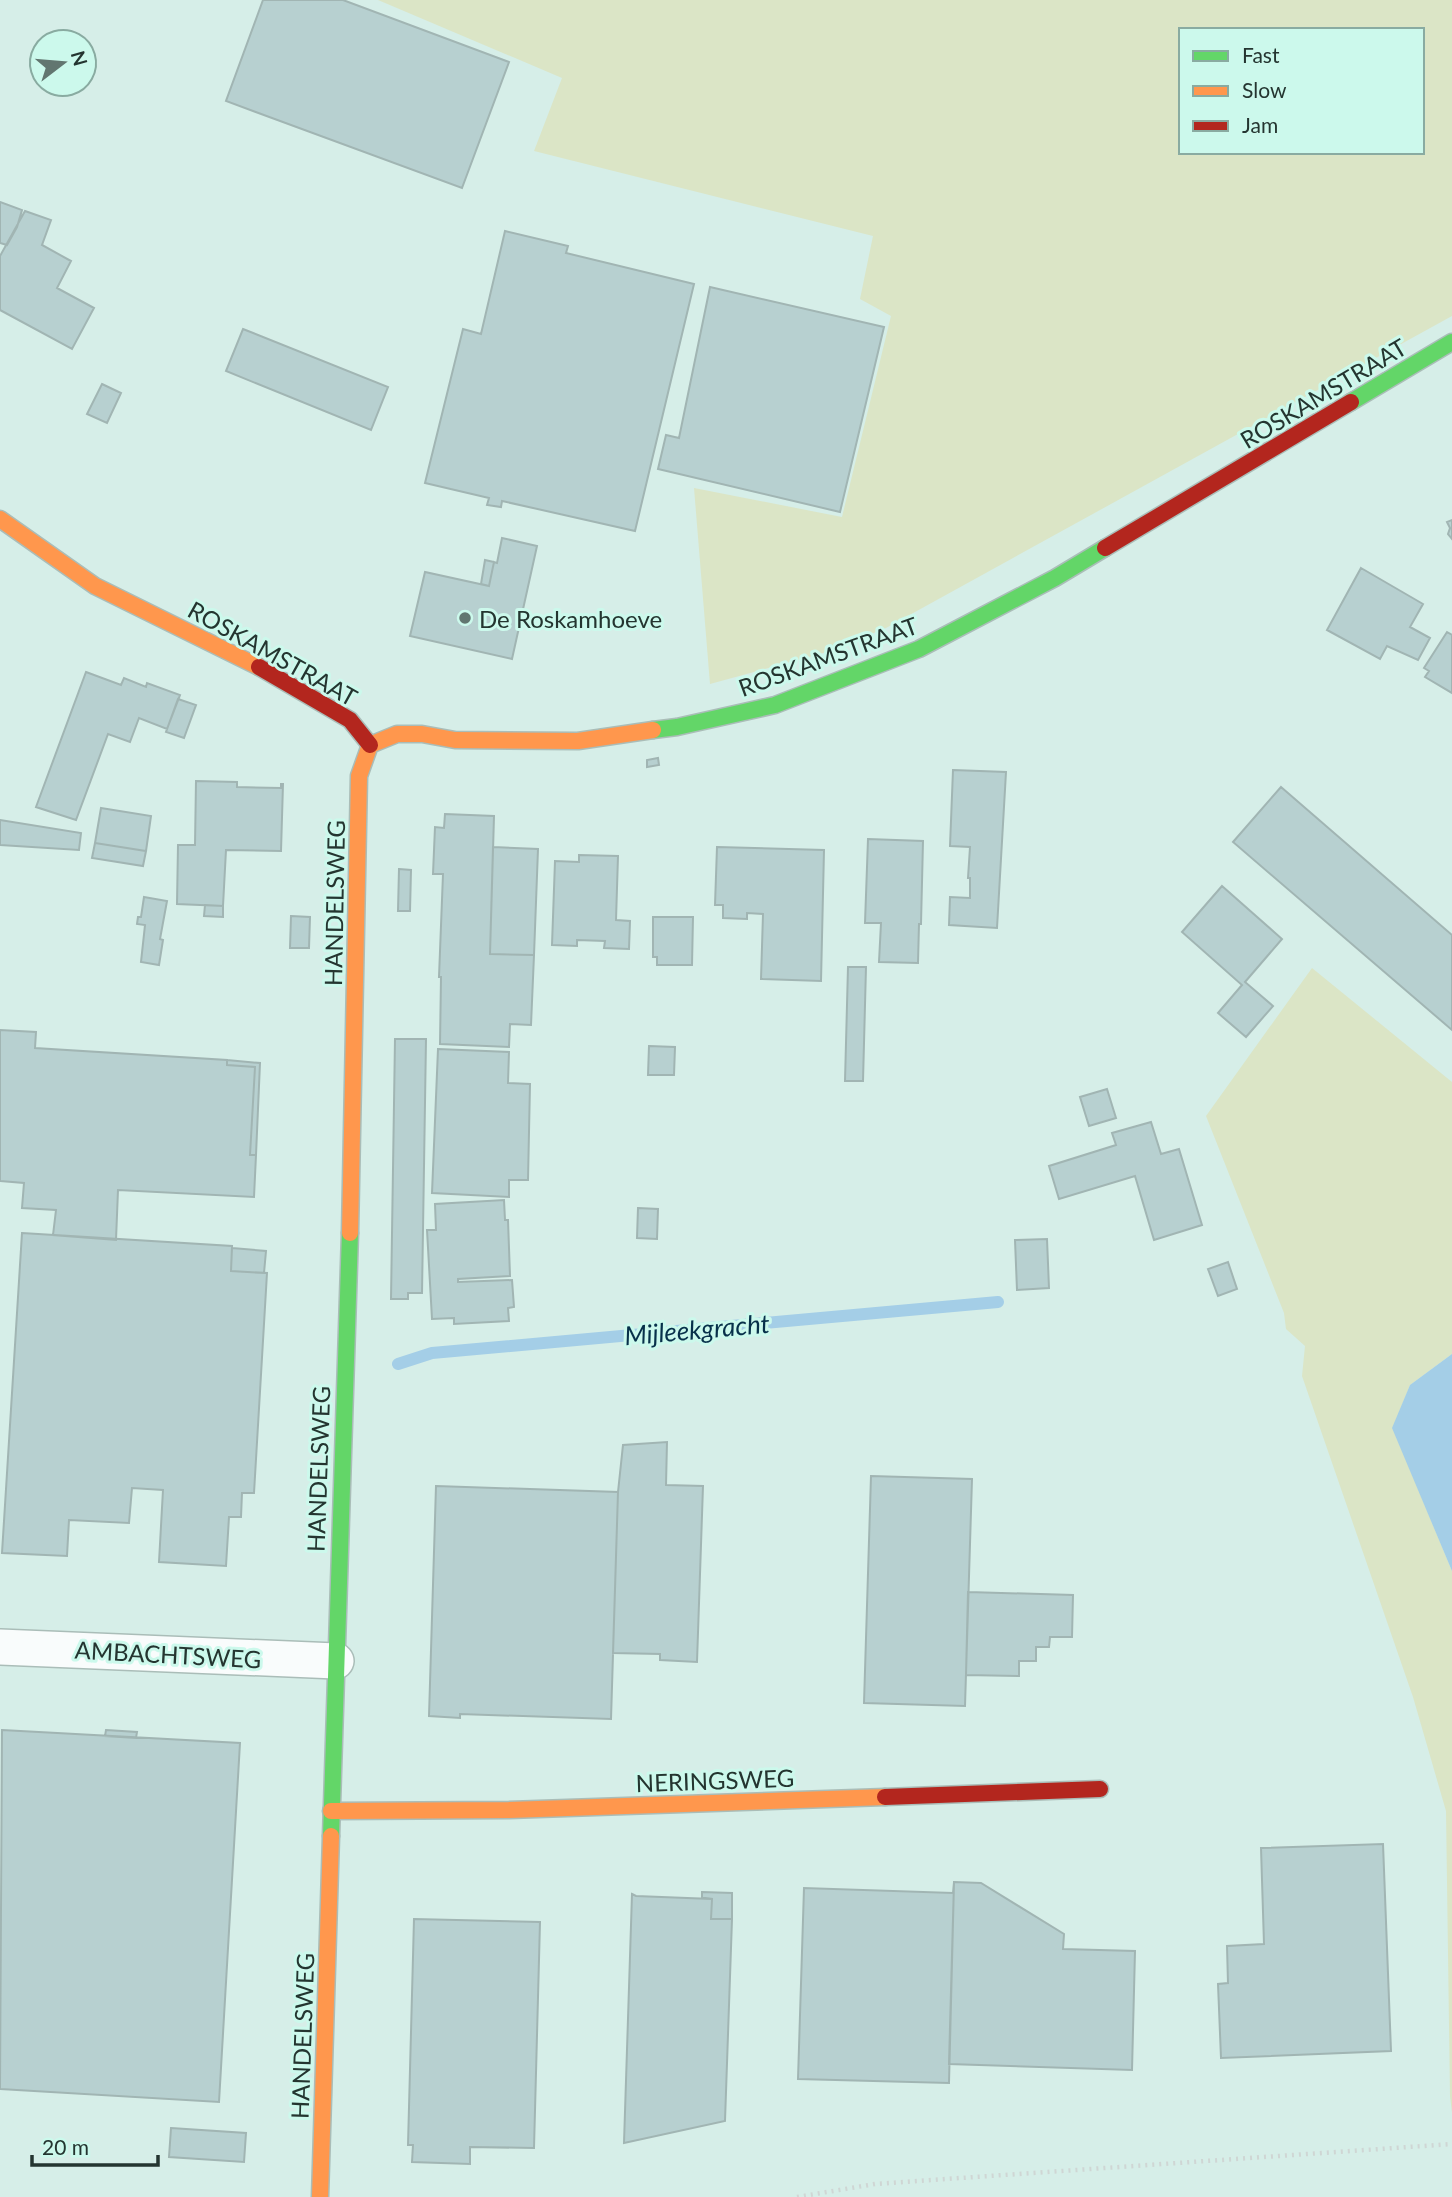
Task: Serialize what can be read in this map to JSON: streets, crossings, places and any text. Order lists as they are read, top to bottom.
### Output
{
  "streets": {
    "street": [
      "ROSKAMSTRAAT",
      "HANDELSWEG",
      "AMBACHTSWEG",
      "NERINGSWEG"
    ]
  },
  "crossings": [
    ["ROSKAMSTRAAT", "HANDELSWEG"],
    ["HANDELSWEG", "AMBACHTSWEG"],
    ["HANDELSWEG", "NERINGSWEG"]
  ],
  "water": ["Mijleekgracht"],
  "places": ["De Roskamhoeve"],
  "legend": ["Fast", "Slow", "Jam"],
  "scale_bar": "20 m",
  "north": "right"
}
